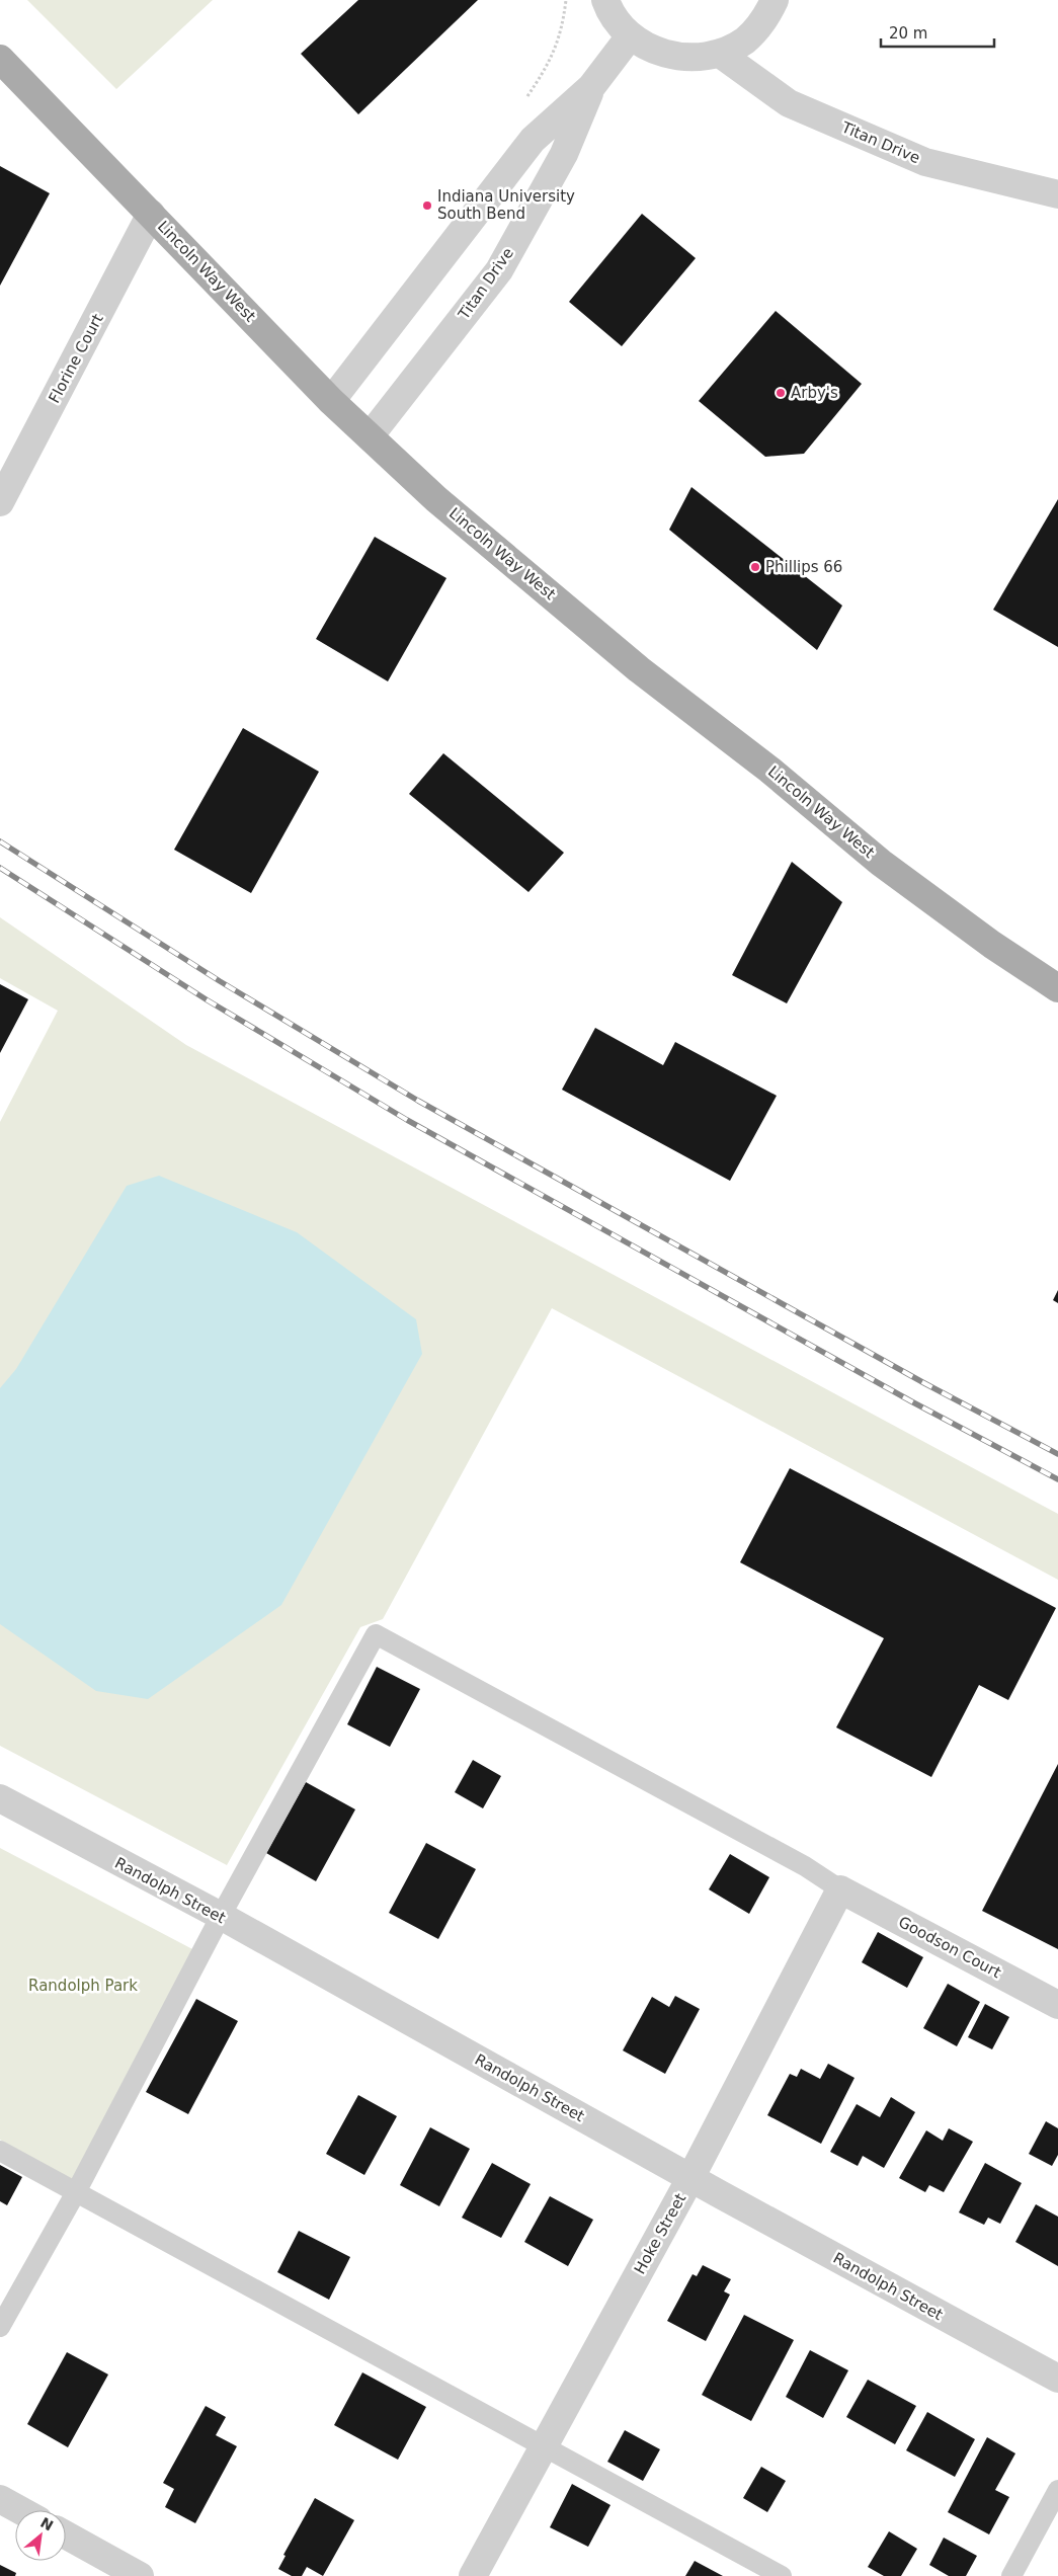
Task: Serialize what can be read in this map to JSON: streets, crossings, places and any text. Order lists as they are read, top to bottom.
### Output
{
  "streets": {
    "main road": ["Lincoln Way West"],
    "street": [
      "Titan Drive",
      "Florine Court",
      "Randolph Street",
      "Goodson Court",
      "Hoke Street"
    ]
  },
  "crossings": [
    ["Titan Drive", "Lincoln Way West"],
    ["Lincoln Way West", "Florine Court"],
    ["Randolph Street", "Hoke Street"],
    ["Goodson Court", "Hoke Street"]
  ],
  "parks": ["Randolph Park"],
  "places": ["Indiana University South Bend", "Arby's", "Phillips 66"],
  "scale_bar": "20 m",
  "north": "top right"
}
